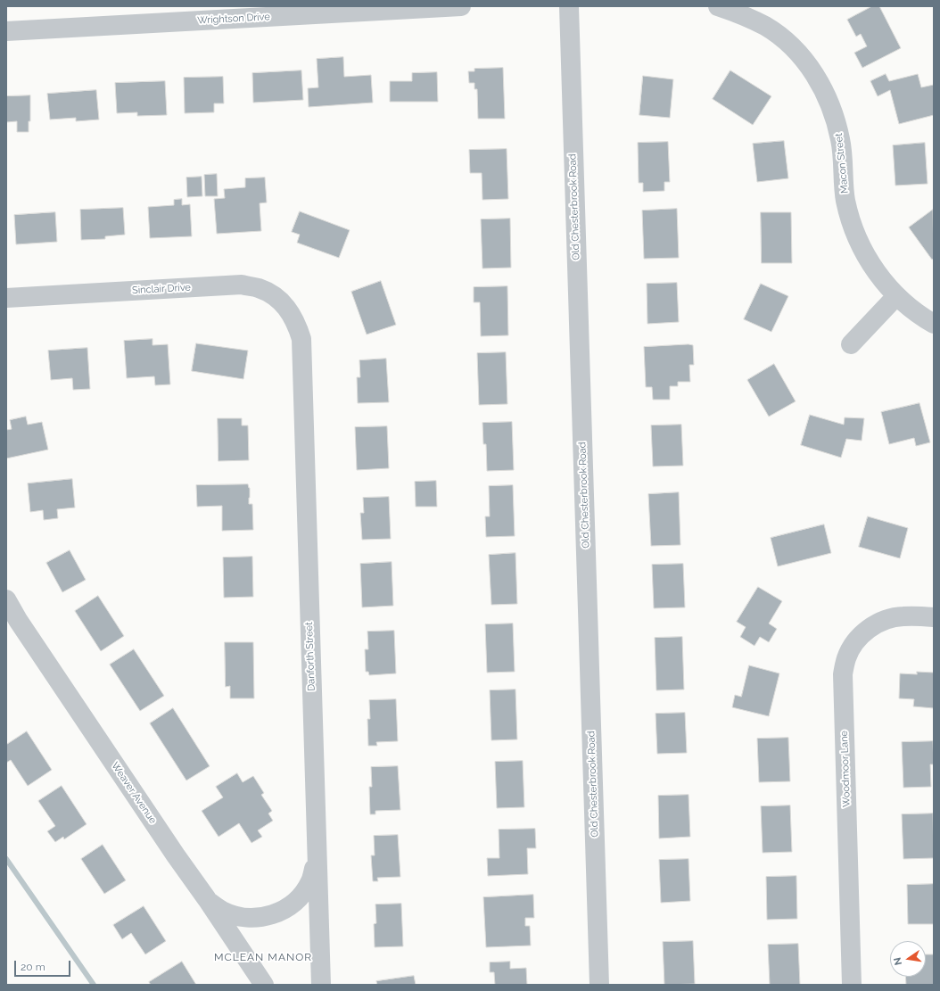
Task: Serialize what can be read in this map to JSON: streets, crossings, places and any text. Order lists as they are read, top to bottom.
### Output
{
  "streets": {
    "street": [
      "Wrightson Drive",
      "Macon Street",
      "Old Chesterbrook Road",
      "Sinclair Drive",
      "Danforth Street",
      "Woodmoor Lane",
      "Weaver Avenue"
    ]
  },
  "crossings": [
    ["Sinclair Drive", "Danforth Street"]
  ],
  "districts": ["MCLEAN MANOR"],
  "scale_bar": "20 m",
  "north": "left"
}
